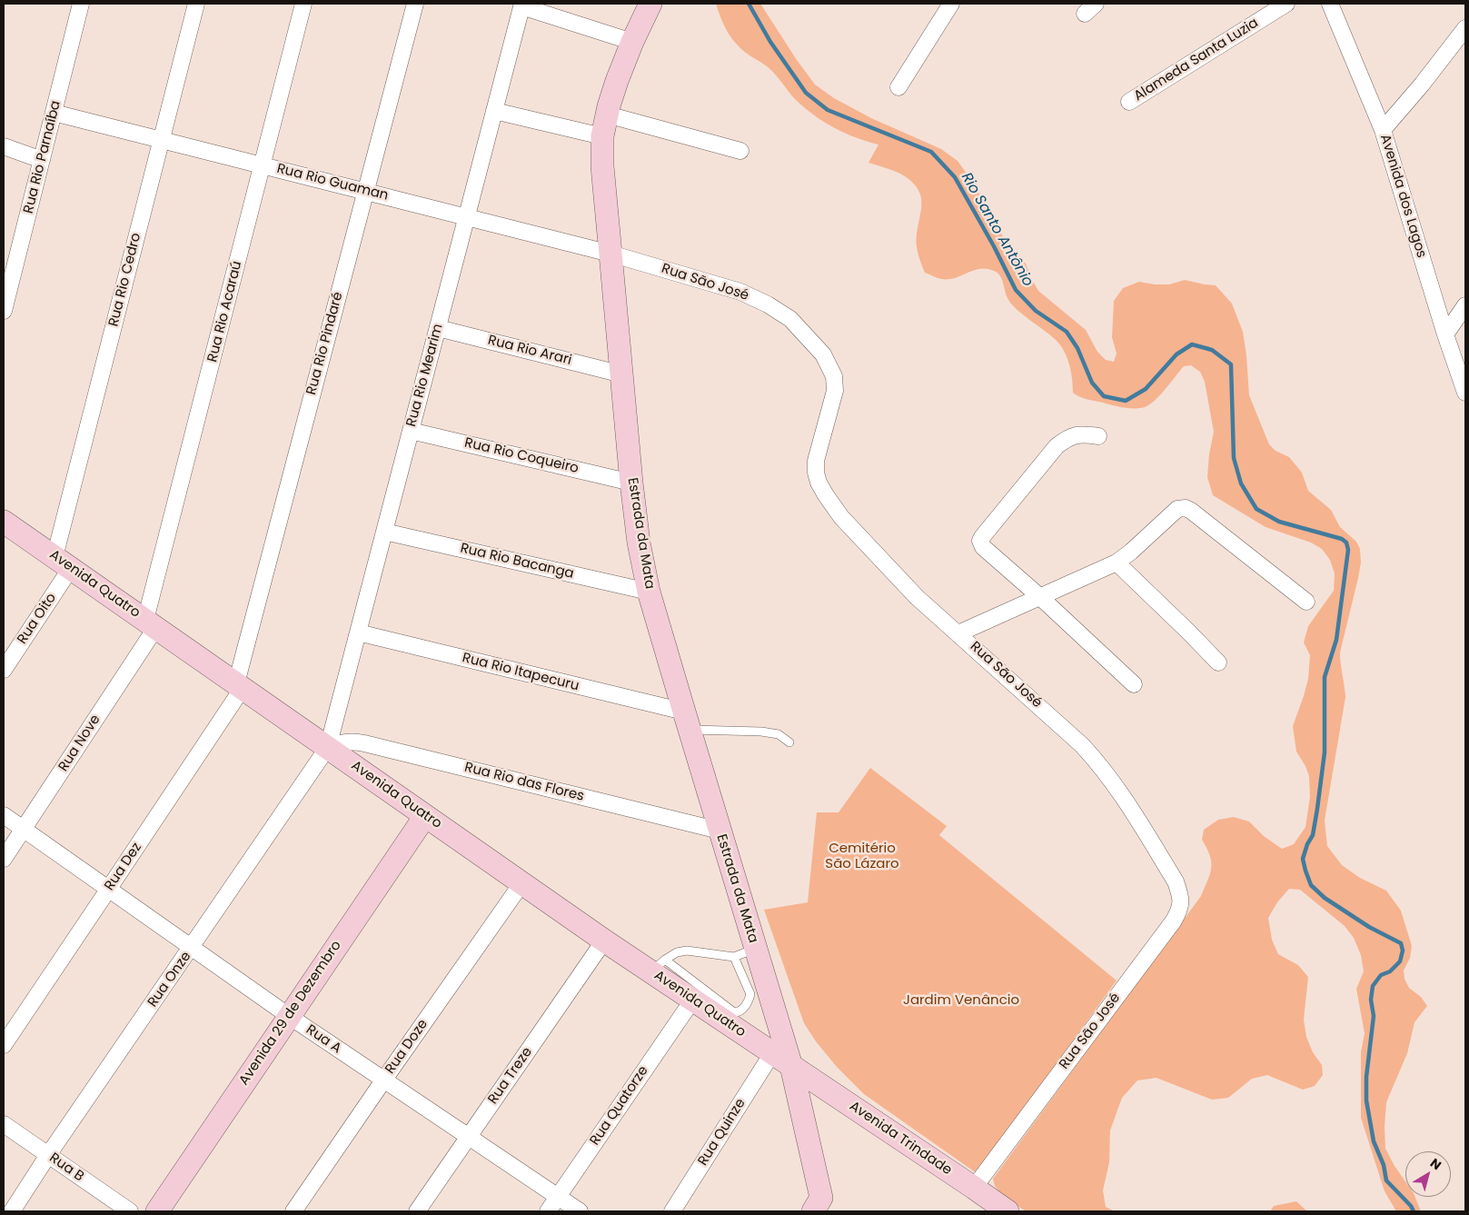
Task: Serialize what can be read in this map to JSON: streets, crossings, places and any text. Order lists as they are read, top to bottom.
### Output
{
  "streets": {
    "main road": [
      "Estrada da Mata",
      "Avenida Quatro",
      "Avenida 29 de Dezembro",
      "Avenida Trindade"
    ],
    "street": [
      "Alameda Santa Luzia",
      "Rua Rio Parnaíba",
      "Rua Rio Guaman",
      "Avenida dos Lagos",
      "Rua Rio Cedro",
      "Rua São José",
      "Rua Rio Acaraú",
      "Rua Rio Pindaré",
      "Rua Rio Arari",
      "Rua Rio Mearim",
      "Rua Rio Coqueiro",
      "Rua Rio Bacanga",
      "Rua Oito",
      "Rua Rio Itapecuru",
      "Rua Nove",
      "Rua Rio das Flores",
      "Rua Dez",
      "Rua Onze",
      "Rua A",
      "Rua Doze",
      "Rua Treze",
      "Rua Quatorze",
      "Rua Quinze",
      "Rua B"
    ]
  },
  "crossings": [
    ["Rua Rio Parnaíba", "Rua Rio Guaman"],
    ["Rua Rio Guaman", "Rua Rio Cedro"],
    ["Rua Rio Guaman", "Rua São José"],
    ["Rua Rio Guaman", "Rua Rio Acaraú"],
    ["Rua Rio Guaman", "Rua Rio Pindaré"],
    ["Rua Rio Guaman", "Rua Rio Mearim"],
    ["Rua Rio Guaman", "Estrada da Mata"],
    ["Rua Rio Cedro", "Avenida Quatro"],
    ["Rua Rio Cedro", "Rua Oito"],
    ["Rua São José", "Estrada da Mata"],
    ["Rua São José", "Avenida Trindade"],
    ["Rua Rio Acaraú", "Avenida Quatro"],
    ["Rua Rio Acaraú", "Rua Nove"],
    ["Rua Rio Pindaré", "Avenida Quatro"],
    ["Rua Rio Pindaré", "Rua Dez"],
    ["Rua Rio Arari", "Rua Rio Mearim"],
    ["Rua Rio Arari", "Estrada da Mata"],
    ["Rua Rio Mearim", "Rua Rio Coqueiro"],
    ["Rua Rio Mearim", "Rua Rio Bacanga"],
    ["Rua Rio Mearim", "Avenida Quatro"],
    ["Rua Rio Mearim", "Rua Rio Itapecuru"],
    ["Rua Rio Mearim", "Rua Rio das Flores"],
    ["Rua Rio Mearim", "Rua Onze"],
    ["Rua Rio Coqueiro", "Estrada da Mata"],
    ["Estrada da Mata", "Rua Rio Bacanga"],
    ["Estrada da Mata", "Avenida Quatro"],
    ["Estrada da Mata", "Rua Rio Itapecuru"],
    ["Estrada da Mata", "Rua Rio das Flores"],
    ["Estrada da Mata", "Avenida Trindade"],
    ["Avenida Quatro", "Rua Oito"],
    ["Avenida Quatro", "Rua Nove"],
    ["Avenida Quatro", "Rua Rio das Flores"],
    ["Avenida Quatro", "Rua Dez"],
    ["Avenida Quatro", "Rua Onze"],
    ["Avenida Quatro", "Avenida 29 de Dezembro"],
    ["Avenida Quatro", "Rua Doze"],
    ["Avenida Quatro", "Rua Treze"],
    ["Avenida Quatro", "Rua Quatorze"],
    ["Avenida Quatro", "Rua Quinze"],
    ["Avenida Quatro", "Avenida Trindade"],
    ["Rua Nove", "Rua A"],
    ["Rua Rio das Flores", "Rua Onze"],
    ["Rua Dez", "Rua A"],
    ["Rua Onze", "Rua A"],
    ["Rua Onze", "Rua B"],
    ["Avenida 29 de Dezembro", "Rua A"],
    ["Rua A", "Rua Doze"],
    ["Rua A", "Rua Treze"],
    ["Rua A", "Rua Quatorze"]
  ],
  "water": ["Rio Santo Antônio"],
  "parks": ["Cemitério São Lázaro", "Jardim Venâncio"],
  "north": "top right"
}
